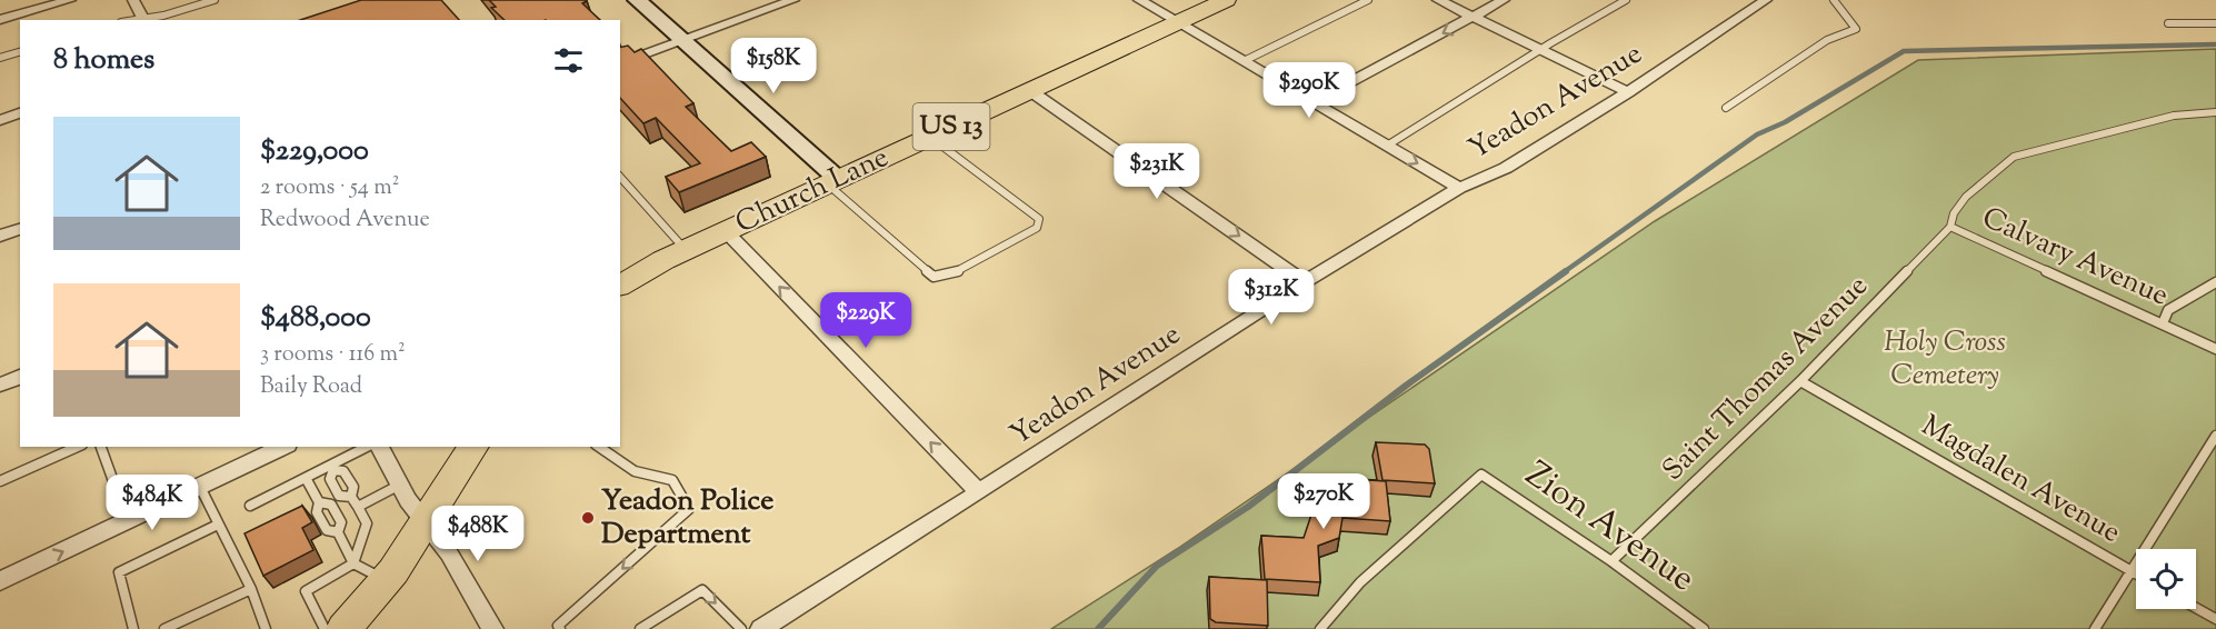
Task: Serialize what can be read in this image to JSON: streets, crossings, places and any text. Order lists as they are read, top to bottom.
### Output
{
  "streets": {
    "main road": ["US 13", "Church Lane"],
    "street": ["Yeadon Avenue"],
    "lane": [
      "Calvary Avenue",
      "Saint Thomas Avenue",
      "Magdalen Avenue",
      "Zion Avenue"
    ]
  },
  "crossings": [
    ["Calvary Avenue", "Saint Thomas Avenue"],
    ["Saint Thomas Avenue", "Magdalen Avenue"],
    ["Saint Thomas Avenue", "Zion Avenue"]
  ],
  "parks": ["Holy Cross Cemetery"],
  "places": ["Yeadon Police Department"],
  "page": {
    "heading": "8 homes",
    "price": [
      "$158K",
      "$290K",
      "$231K",
      "$312K",
      "$229K",
      "$270K",
      "$484K",
      "$488K"
    ],
    "list": [
      {
        "name": "$229,000",
        "note": "2 rooms · 54 m² · Redwood Avenue"
      },
      {
        "name": "$488,000",
        "note": "3 rooms · 116 m² · Baily Road"
      }
    ]
  }
}
